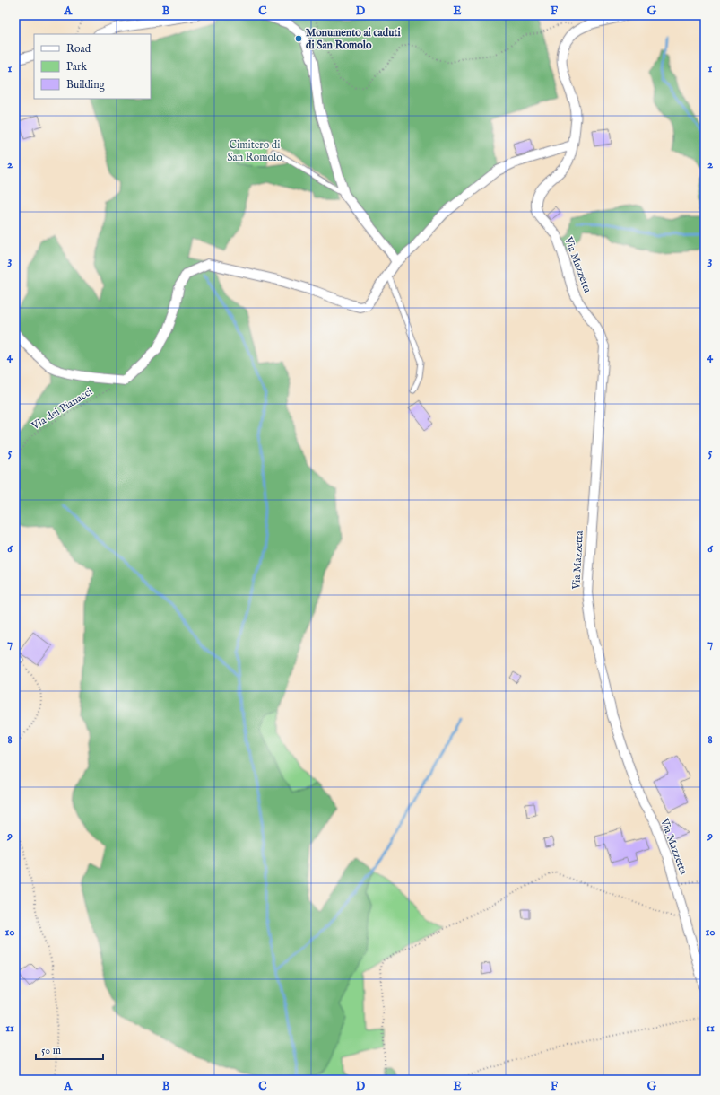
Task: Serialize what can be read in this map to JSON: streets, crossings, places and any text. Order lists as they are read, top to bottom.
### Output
{
  "streets": {
    "street": ["Via Mazzetta"],
    "path": ["Via dei Pianacci"]
  },
  "parks": ["Cimitero di San Romolo"],
  "places": ["Monumento ai caduti di San Romolo"],
  "legend": ["Road", "Park", "Building"],
  "scale_bar": "50 m",
  "grid": {
    "columns": [
      "A",
      "B",
      "C",
      "D",
      "E",
      "F",
      "G"
    ],
    "rows": [
      "1",
      "2",
      "3",
      "4",
      "5",
      "6",
      "7",
      "8",
      "9",
      "10",
      "11"
    ]
  }
}
